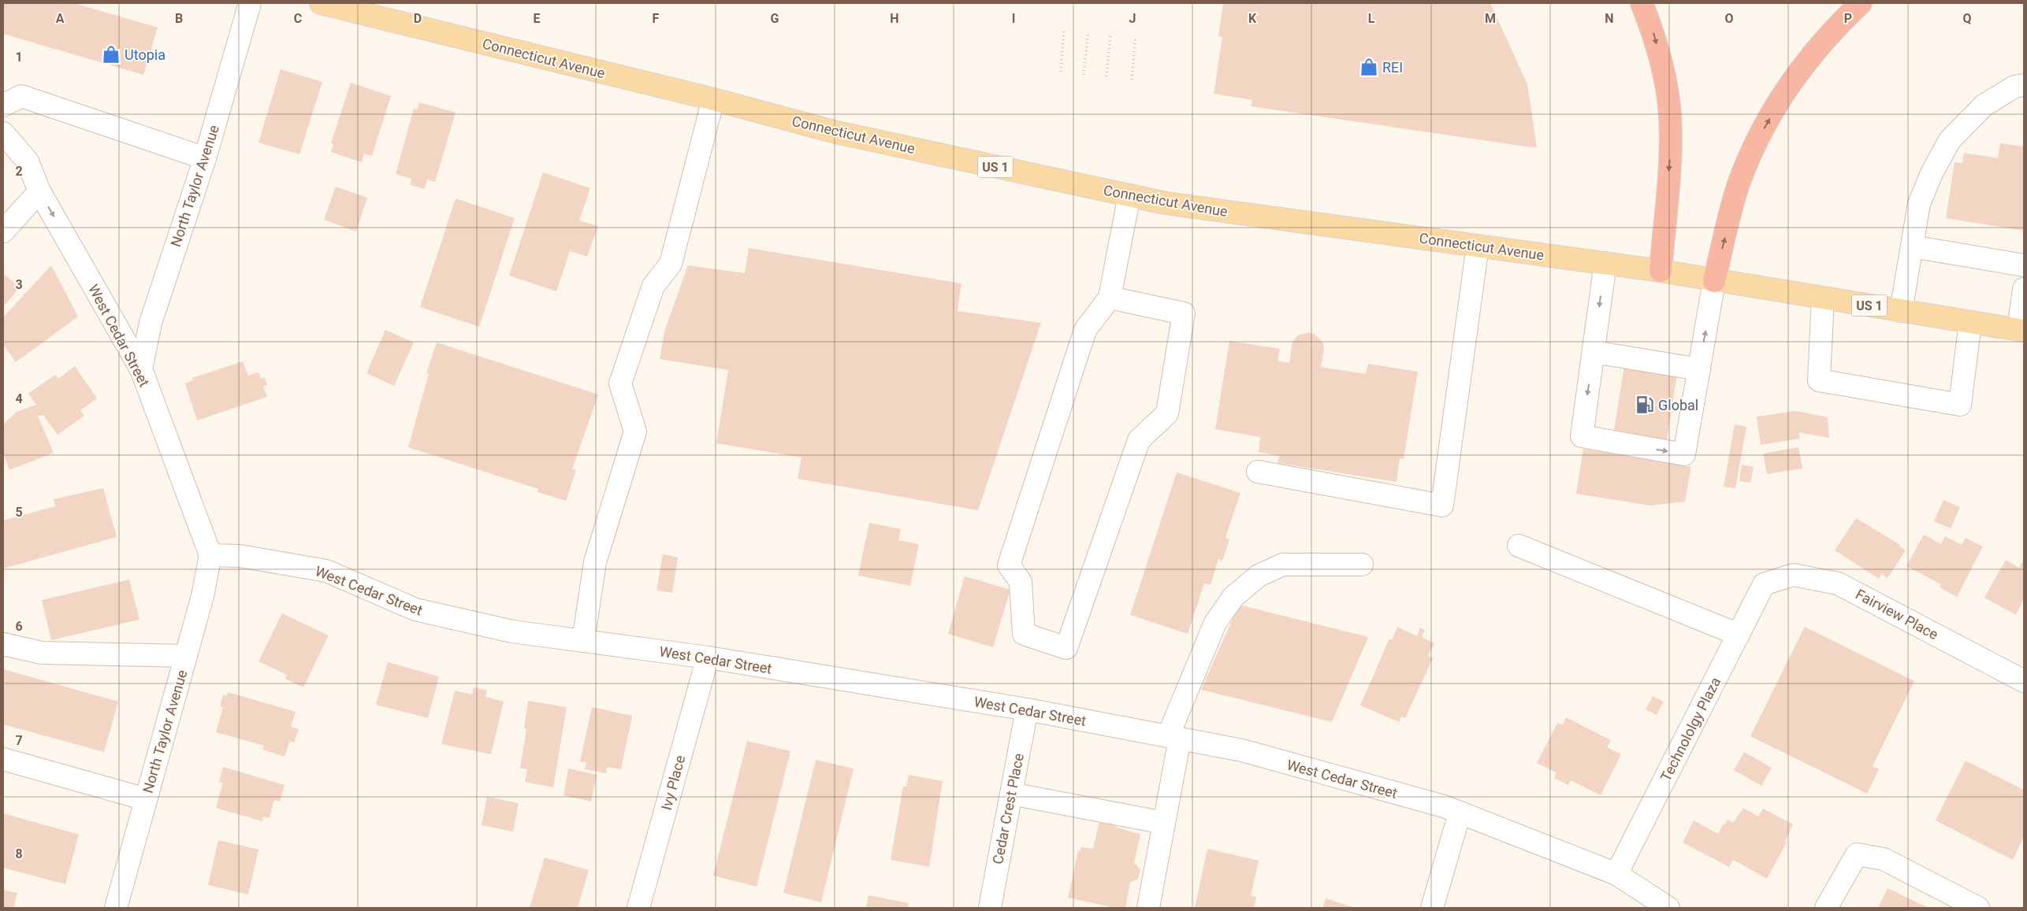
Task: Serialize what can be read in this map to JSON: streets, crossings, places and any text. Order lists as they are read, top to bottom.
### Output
{
  "streets": {
    "main road": ["Connecticut Avenue", "US 1"],
    "street": [
      "North Taylor Avenue",
      "West Cedar Street",
      "Fairview Place",
      "Technololgy Plaza",
      "Ivy Place",
      "Cedar Crest Place"
    ]
  },
  "crossings": [
    ["North Taylor Avenue", "West Cedar Street"],
    ["West Cedar Street", "Technololgy Plaza"],
    ["West Cedar Street", "Ivy Place"],
    ["West Cedar Street", "Cedar Crest Place"],
    ["Fairview Place", "Technololgy Plaza"]
  ],
  "places": {
    "shop": ["Utopia", "REI"],
    "fuel station": ["Global"]
  },
  "grid": {
    "columns": [
      "A",
      "B",
      "C",
      "D",
      "E",
      "F",
      "G",
      "H",
      "I",
      "J",
      "K",
      "L",
      "M",
      "N",
      "O",
      "P",
      "Q"
    ],
    "rows": [
      "1",
      "2",
      "3",
      "4",
      "5",
      "6",
      "7",
      "8"
    ]
  }
}
